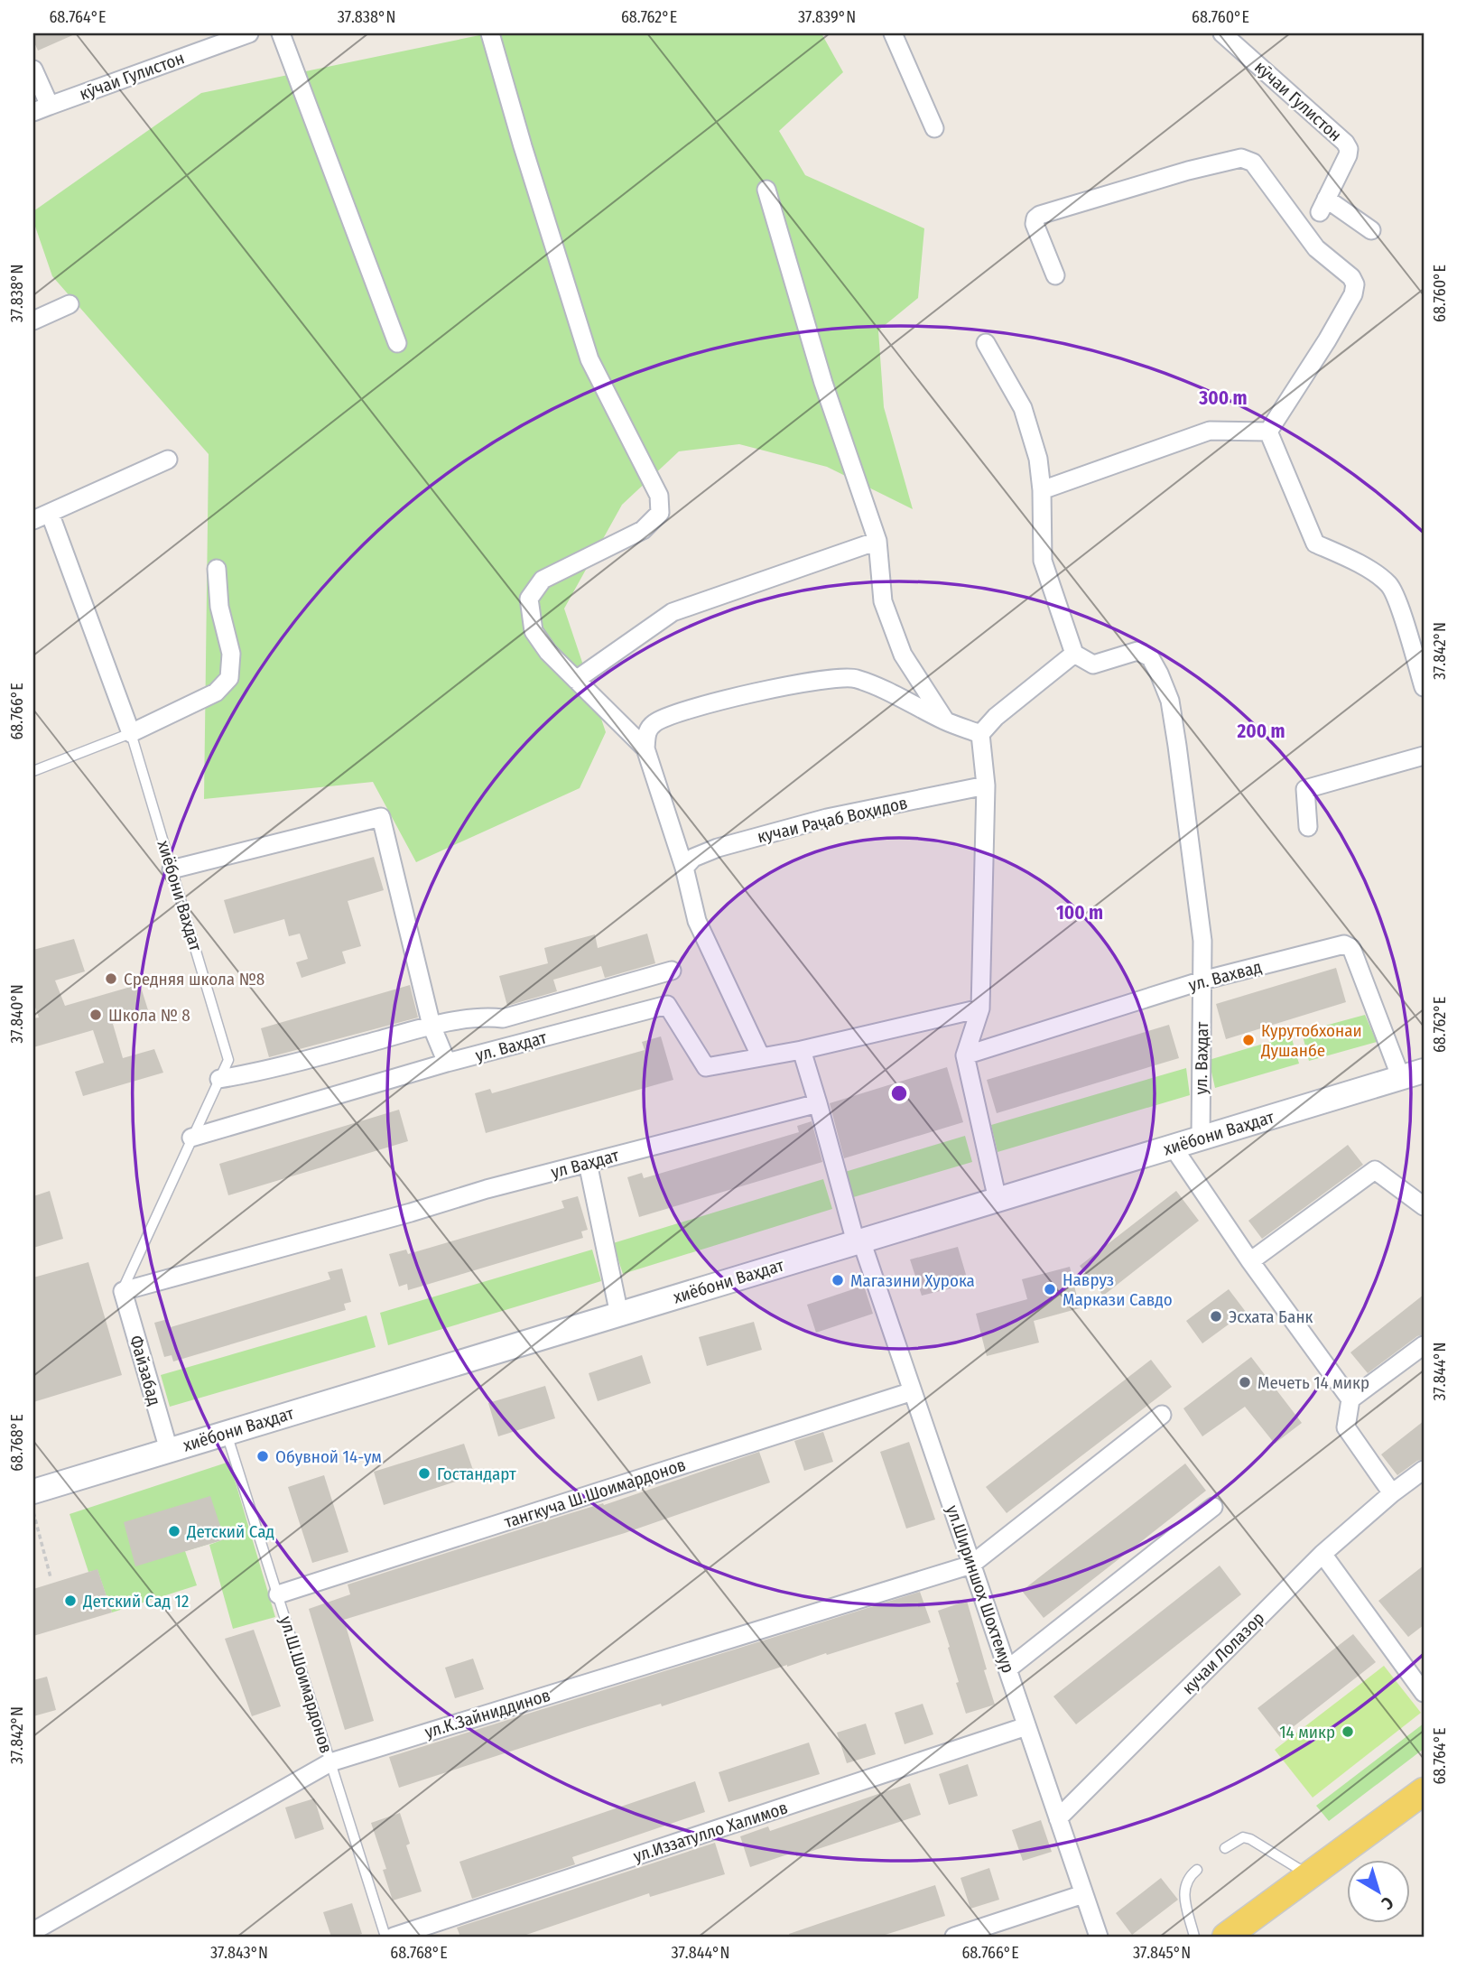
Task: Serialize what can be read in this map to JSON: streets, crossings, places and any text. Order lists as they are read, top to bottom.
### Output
{
  "streets": {
    "main road": ["хиёбони Ваҳдат"],
    "street": [
      "кӯчаи Гулистон",
      "кучаи Раҷаб Воҳидов",
      "ул. Вахвад",
      "ул. Вахдат",
      "ул Ваҳдат",
      "Файзабад",
      "тангкуча Ш.Шоимардонов",
      "ул.Шириншох Шохтемур",
      "кучаи Лолазор",
      "ул.К.Зайниддинов",
      "ул.Иззатулло Халимов"
    ],
    "lane": ["хиёбони Вахдат", "ул.Ш.Шоимардонов"]
  },
  "crossings": [
    ["хиёбони Вахдат", "ул. Вахдат"],
    ["хиёбони Вахдат", "ул Ваҳдат"],
    ["хиёбони Вахдат", "Файзабад"],
    ["ул. Вахвад", "ул. Вахдат"],
    ["ул. Вахвад", "хиёбони Ваҳдат"],
    ["ул. Вахдат", "хиёбони Ваҳдат"],
    ["хиёбони Ваҳдат", "Файзабад"],
    ["хиёбони Ваҳдат", "ул.Шириншох Шохтемур"],
    ["хиёбони Ваҳдат", "ул.Ш.Шоимардонов"],
    ["ул Ваҳдат", "Файзабад"],
    ["тангкуча Ш.Шоимардонов", "ул.Шириншох Шохтемур"],
    ["тангкуча Ш.Шоимардонов", "ул.Ш.Шоимардонов"],
    ["ул.Шириншох Шохтемур", "кучаи Лолазор"],
    ["ул.Шириншох Шохтемур", "ул.К.Зайниддинов"],
    ["ул.Шириншох Шохтемур", "ул.Иззатулло Халимов"],
    ["ул.Ш.Шоимардонов", "ул.К.Зайниддинов"]
  ],
  "places": [
    "Средняя школа №8",
    "Школа № 8",
    "Курутобхонаи Душанбе",
    "Магазини Хурока",
    "Навруз Маркази Савдо",
    "Эсхата Банк",
    "Мечеть 14 микр",
    "Обувной 14-ум",
    "Гостандарт",
    "Детский Сад",
    "Детский Сад 12",
    "14 микр"
  ],
  "north": "bottom right",
  "coordinates": [
    "68.764°E",
    "37.838°N",
    "68.762°E",
    "37.839°N",
    "68.760°E",
    "37.842°N",
    "68.766°E",
    "37.840°N",
    "37.844°N",
    "68.768°E",
    "37.843°N",
    "37.845°N"
  ],
  "rings": ["300 m", "200 m", "100 m"]
}
